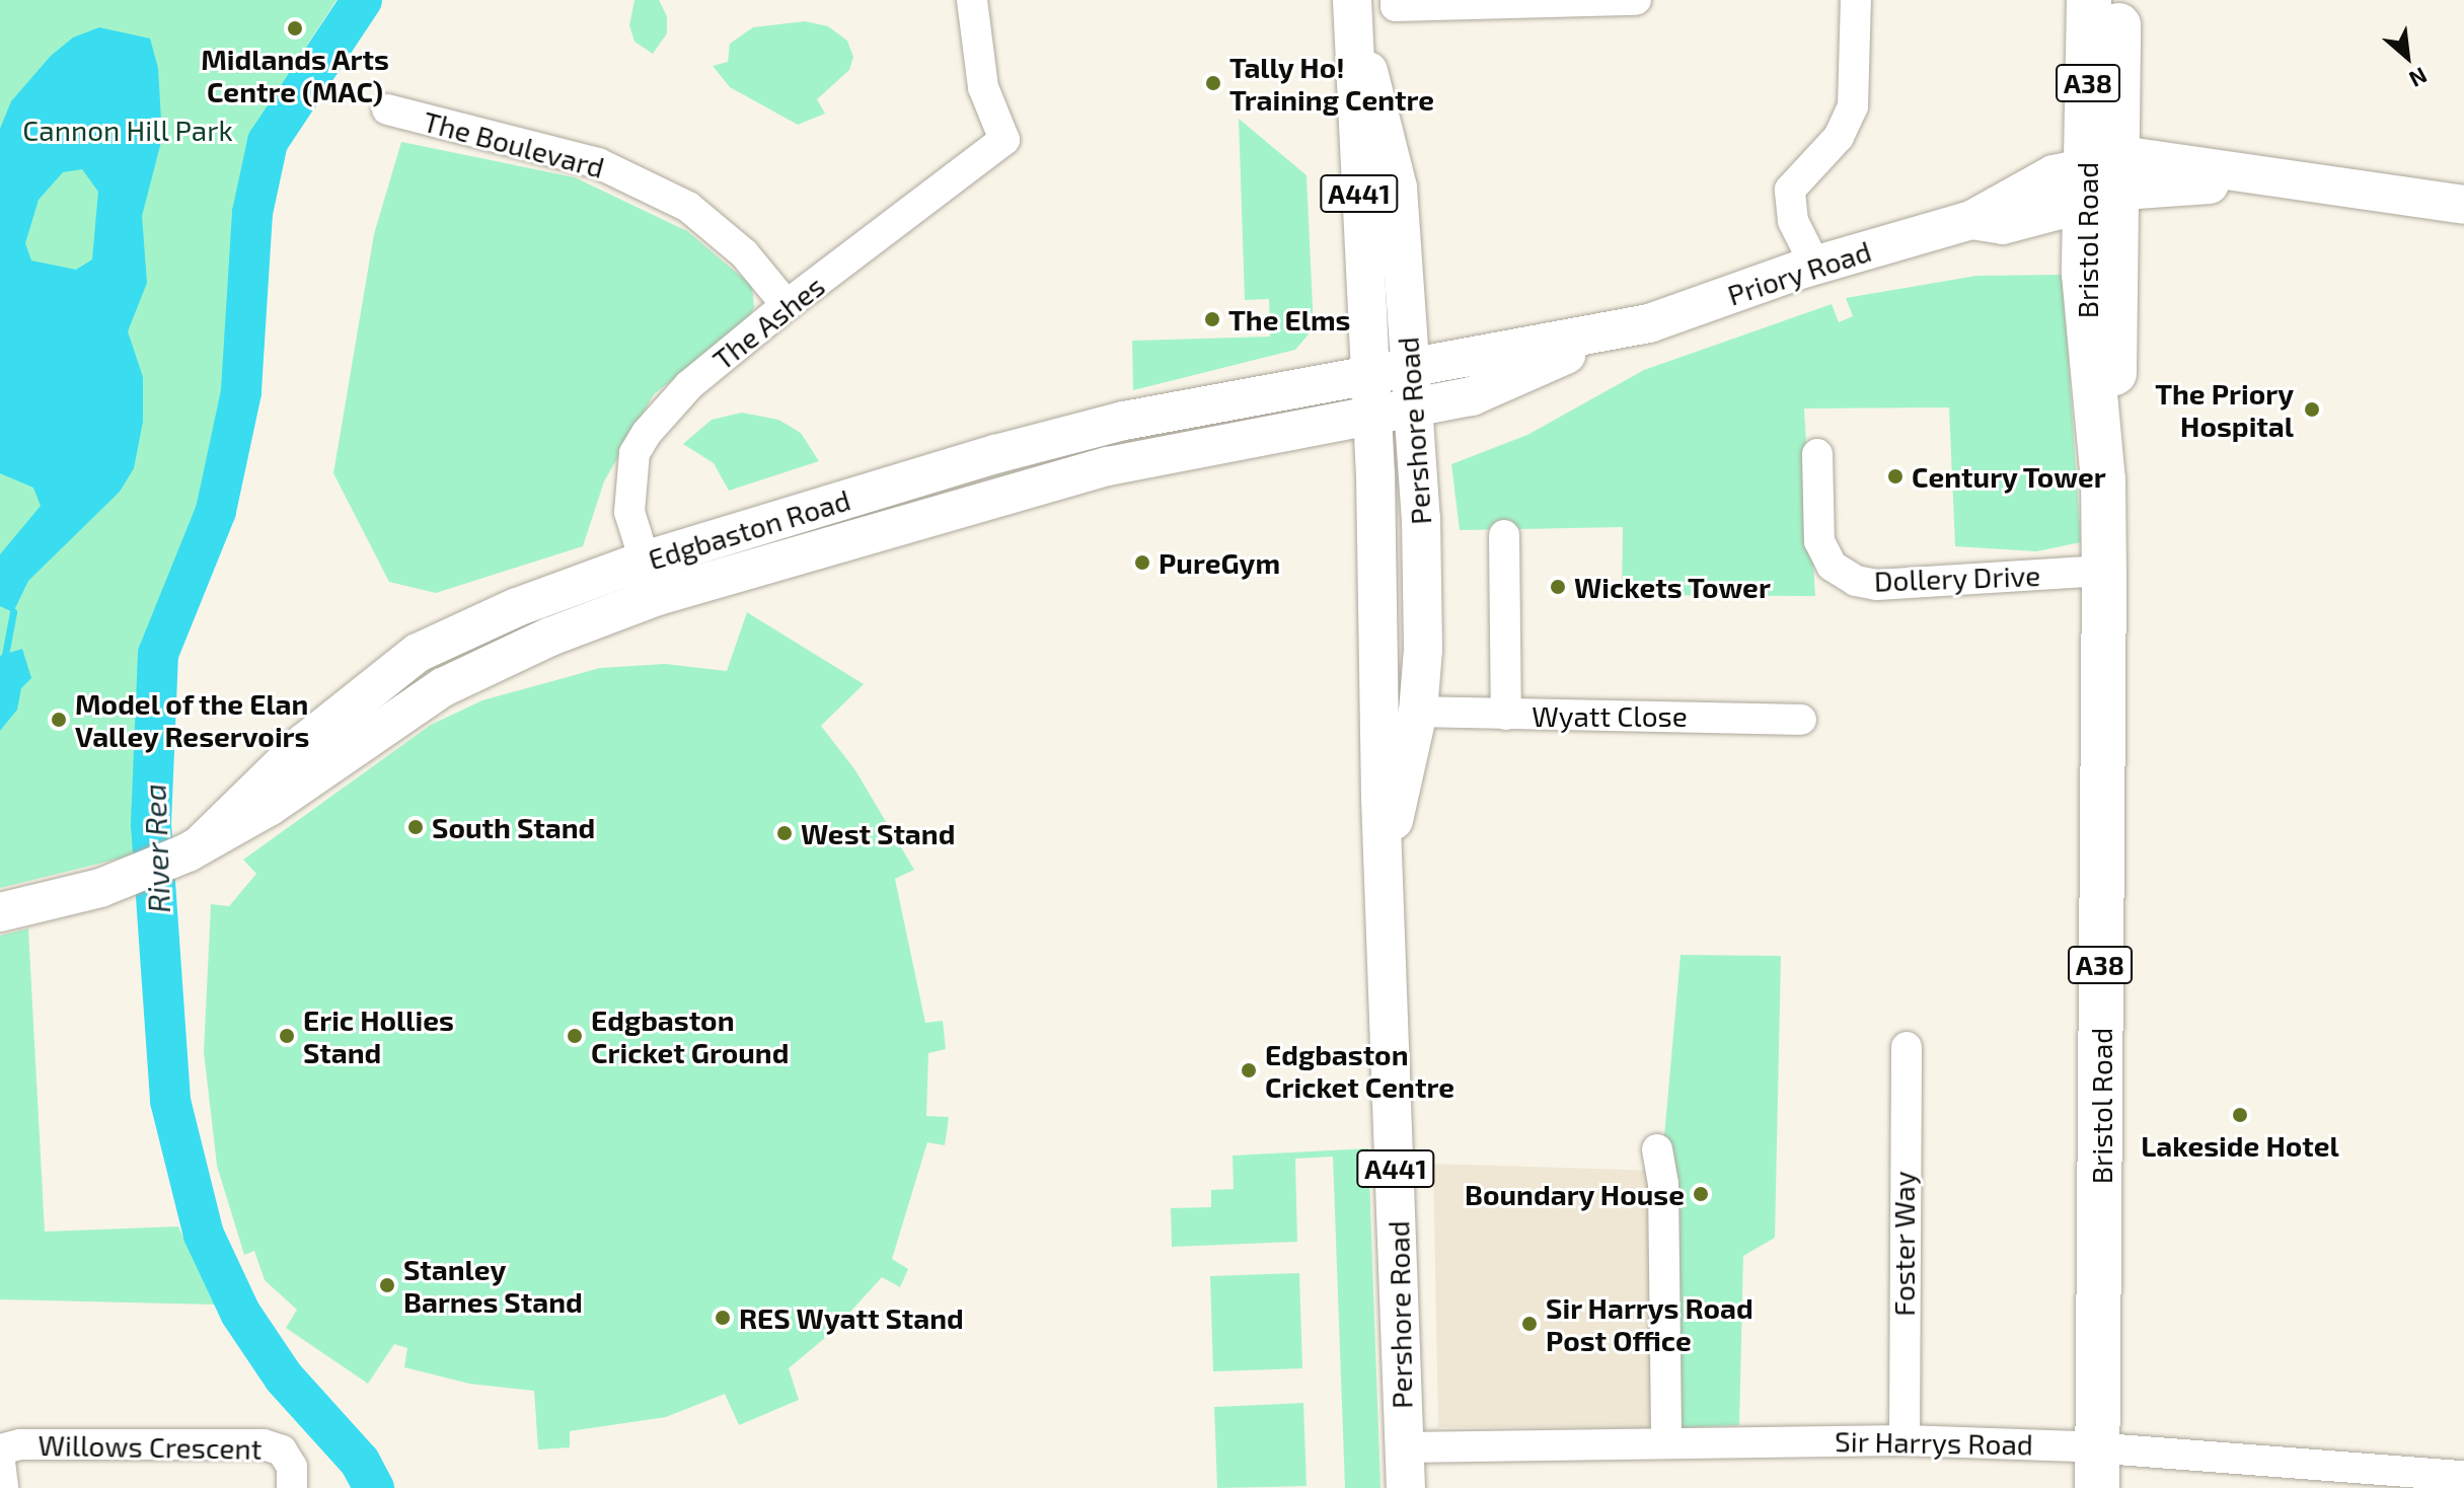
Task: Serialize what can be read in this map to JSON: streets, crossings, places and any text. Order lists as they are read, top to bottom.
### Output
{
  "streets": {
    "highway": ["A38", "Bristol Road"],
    "main road": [
      "A441",
      "Priory Road",
      "Pershore Road",
      "Edgbaston Road"
    ],
    "street": [
      "The Boulevard",
      "The Ashes",
      "Dollery Drive",
      "Wyatt Close",
      "Foster Way",
      "Sir Harrys Road",
      "Willows Crescent"
    ]
  },
  "crossings": [
    ["The Boulevard", "The Ashes"],
    ["Bristol Road", "Priory Road"],
    ["Bristol Road", "Dollery Drive"],
    ["Bristol Road", "Sir Harrys Road"],
    ["Priory Road", "Pershore Road"],
    ["Priory Road", "Edgbaston Road"],
    ["The Ashes", "Edgbaston Road"],
    ["Pershore Road", "Edgbaston Road"],
    ["Pershore Road", "Wyatt Close"],
    ["Pershore Road", "Sir Harrys Road"],
    ["Foster Way", "Sir Harrys Road"]
  ],
  "water": ["River Rea"],
  "parks": ["Cannon Hill Park"],
  "places": [
    "Midlands Arts Centre (MAC)",
    "Tally Ho! Training Centre",
    "The Elms",
    "The Priory Hospital",
    "Century Tower",
    "PureGym",
    "Wickets Tower",
    "Model of the Elan Valley Reservoirs",
    "South Stand",
    "West Stand",
    "Eric Hollies Stand",
    "Edgbaston Cricket Ground",
    "Edgbaston Cricket Centre",
    "Lakeside Hotel",
    "Boundary House",
    "Stanley Barnes Stand",
    "RES Wyatt Stand",
    "Sir Harrys Road Post Office"
  ],
  "north": "bottom right"
}
